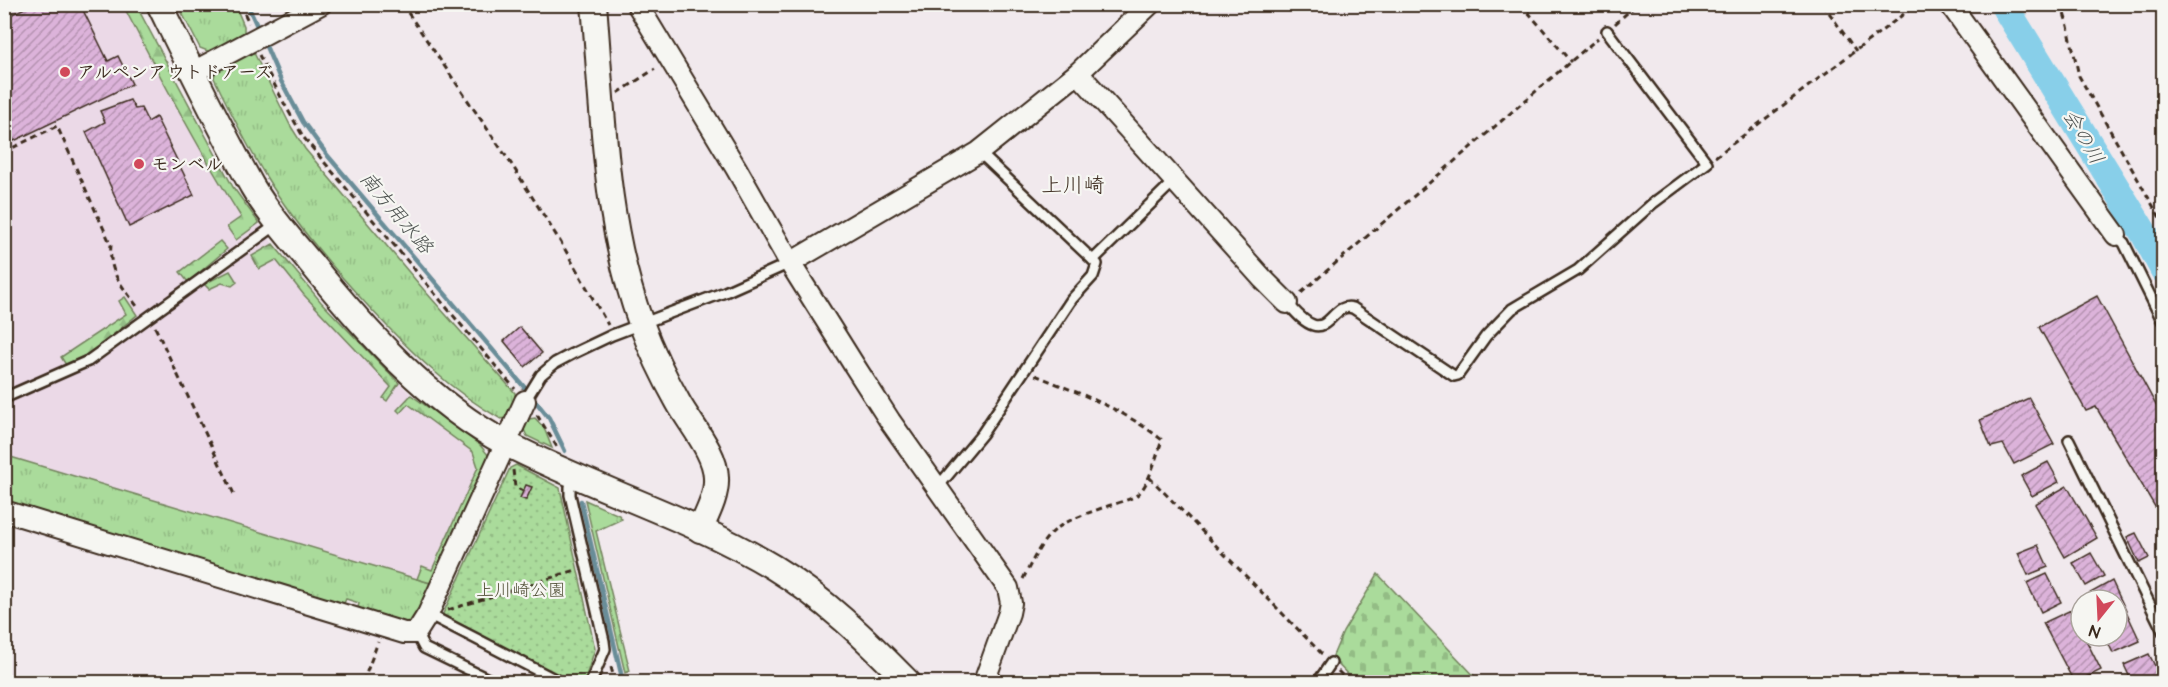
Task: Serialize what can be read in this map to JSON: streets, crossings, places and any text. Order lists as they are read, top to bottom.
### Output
{
  "districts": ["上川崎"],
  "water": ["会の川", "南方用水路"],
  "parks": ["上川崎公園"],
  "places": ["アルペンアウトドアーズ", "モンベル"],
  "north": "bottom"
}
